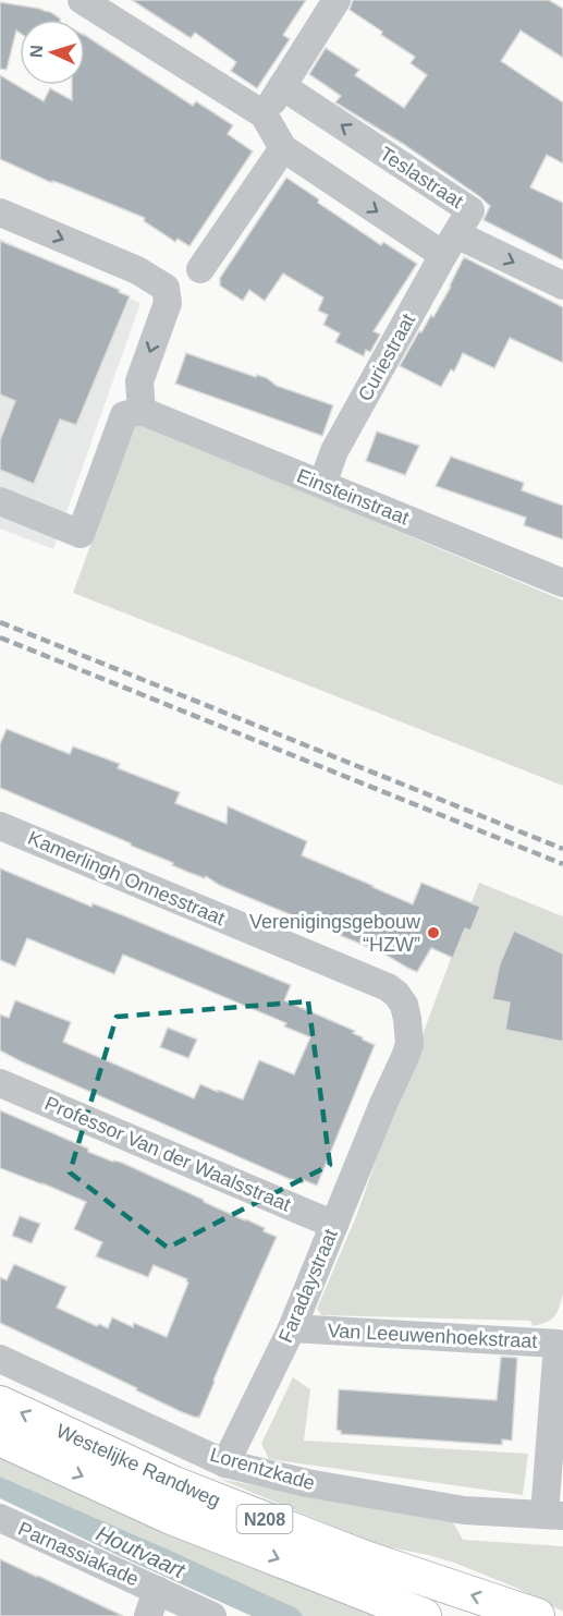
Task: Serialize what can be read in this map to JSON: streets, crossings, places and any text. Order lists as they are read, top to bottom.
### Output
{
  "streets": {
    "main road": ["Westelijke Randweg", "N208"],
    "street": [
      "Teslastraat",
      "Curiestraat",
      "Einsteinstraat",
      "Kamerlingh Onnesstraat",
      "Professor Van der Waalsstraat",
      "Faradaystraat",
      "Van Leeuwenhoekstraat",
      "Lorentzkade",
      "Parnassiakade"
    ]
  },
  "crossings": [
    ["Teslastraat", "Curiestraat"],
    ["Curiestraat", "Einsteinstraat"],
    ["Kamerlingh Onnesstraat", "Faradaystraat"],
    ["Professor Van der Waalsstraat", "Faradaystraat"],
    ["Faradaystraat", "Van Leeuwenhoekstraat"],
    ["Faradaystraat", "Lorentzkade"],
    ["Van Leeuwenhoekstraat", "Lorentzkade"]
  ],
  "water": ["Houtvaart"],
  "places": ["Verenigingsgebouw “HZW”"],
  "north": "left"
}
